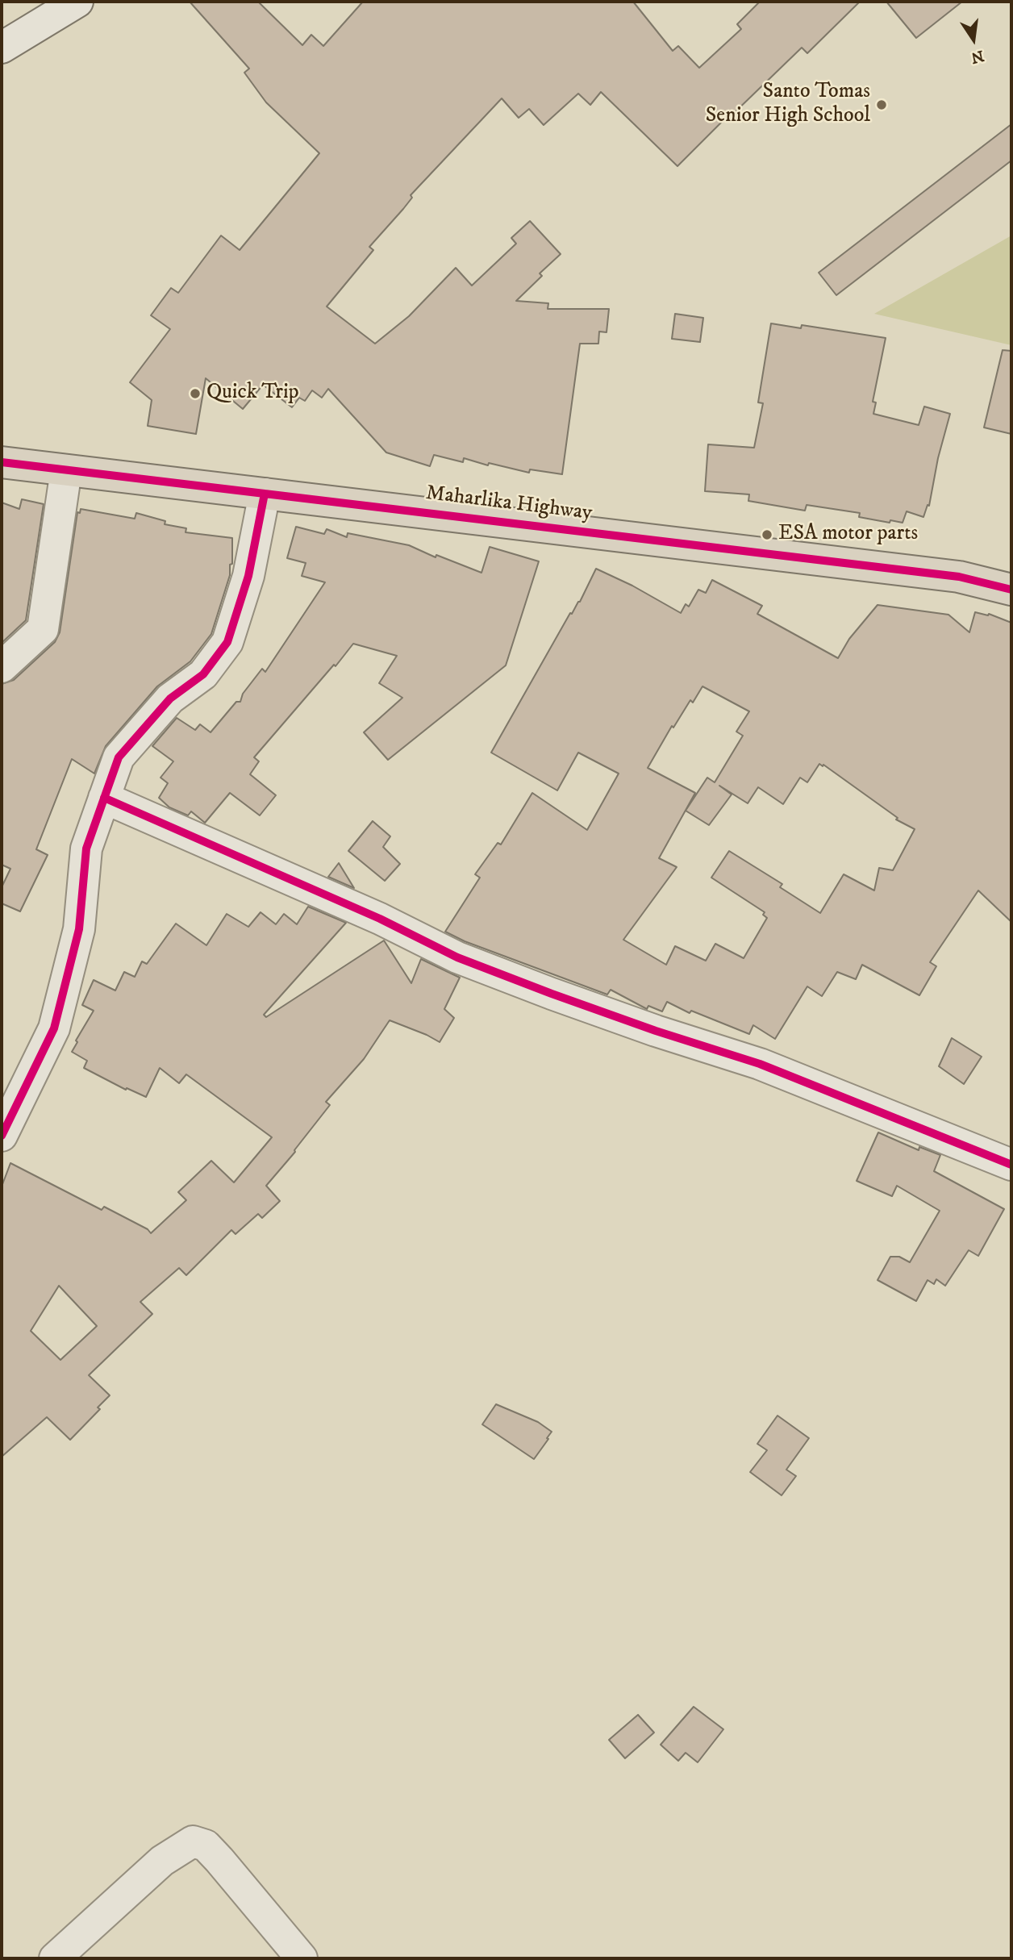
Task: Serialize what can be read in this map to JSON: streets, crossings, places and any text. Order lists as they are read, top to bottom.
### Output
{
  "streets": {
    "highway": ["Maharlika Highway"]
  },
  "places": ["Santo Tomas Senior High School", "Quick Trip", "ESA motor parts"],
  "north": "bottom"
}
